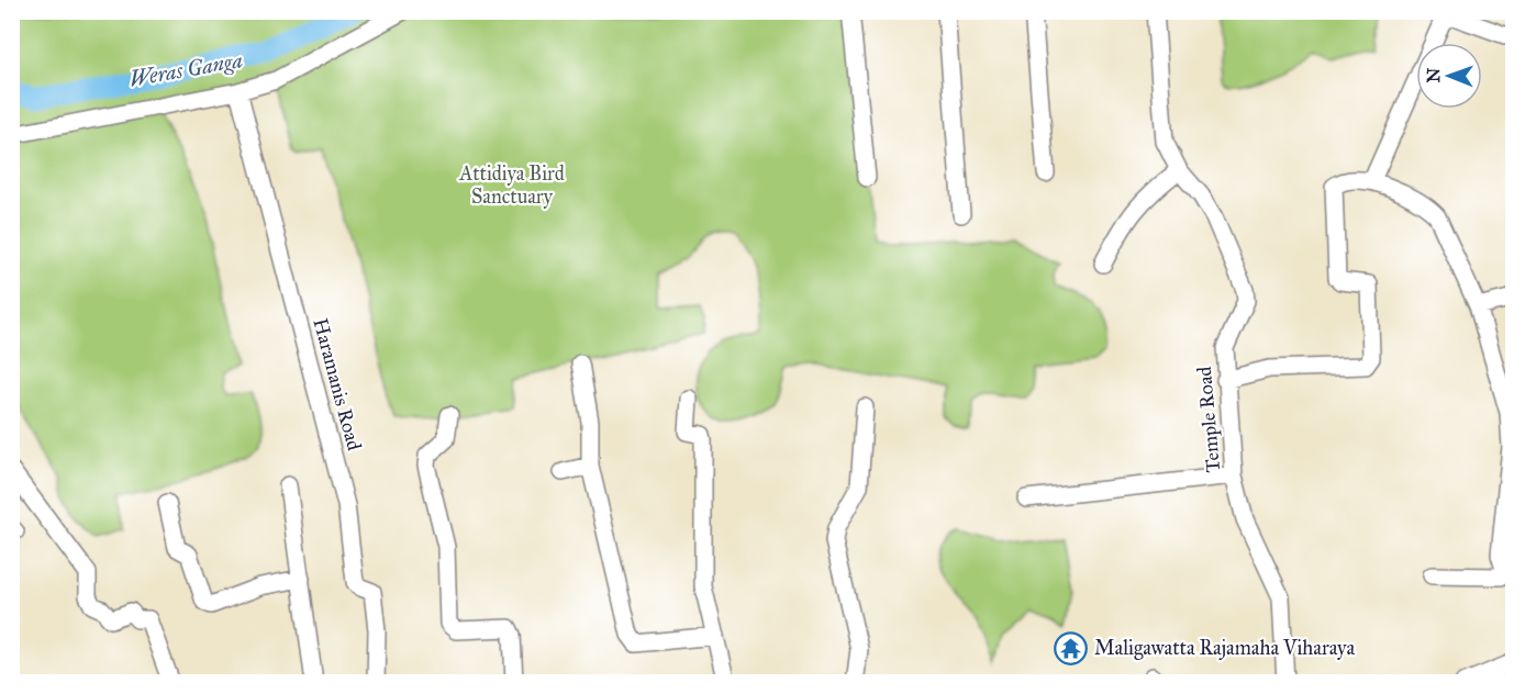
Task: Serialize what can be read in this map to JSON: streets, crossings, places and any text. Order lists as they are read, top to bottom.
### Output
{
  "streets": {
    "street": ["Haramanis Road", "Temple Road"]
  },
  "water": ["Weras Ganga"],
  "parks": ["Attidiya Bird Sanctuary"],
  "places": {
    "temple": ["Maligawatta Rajamaha Viharaya"]
  },
  "north": "left"
}
